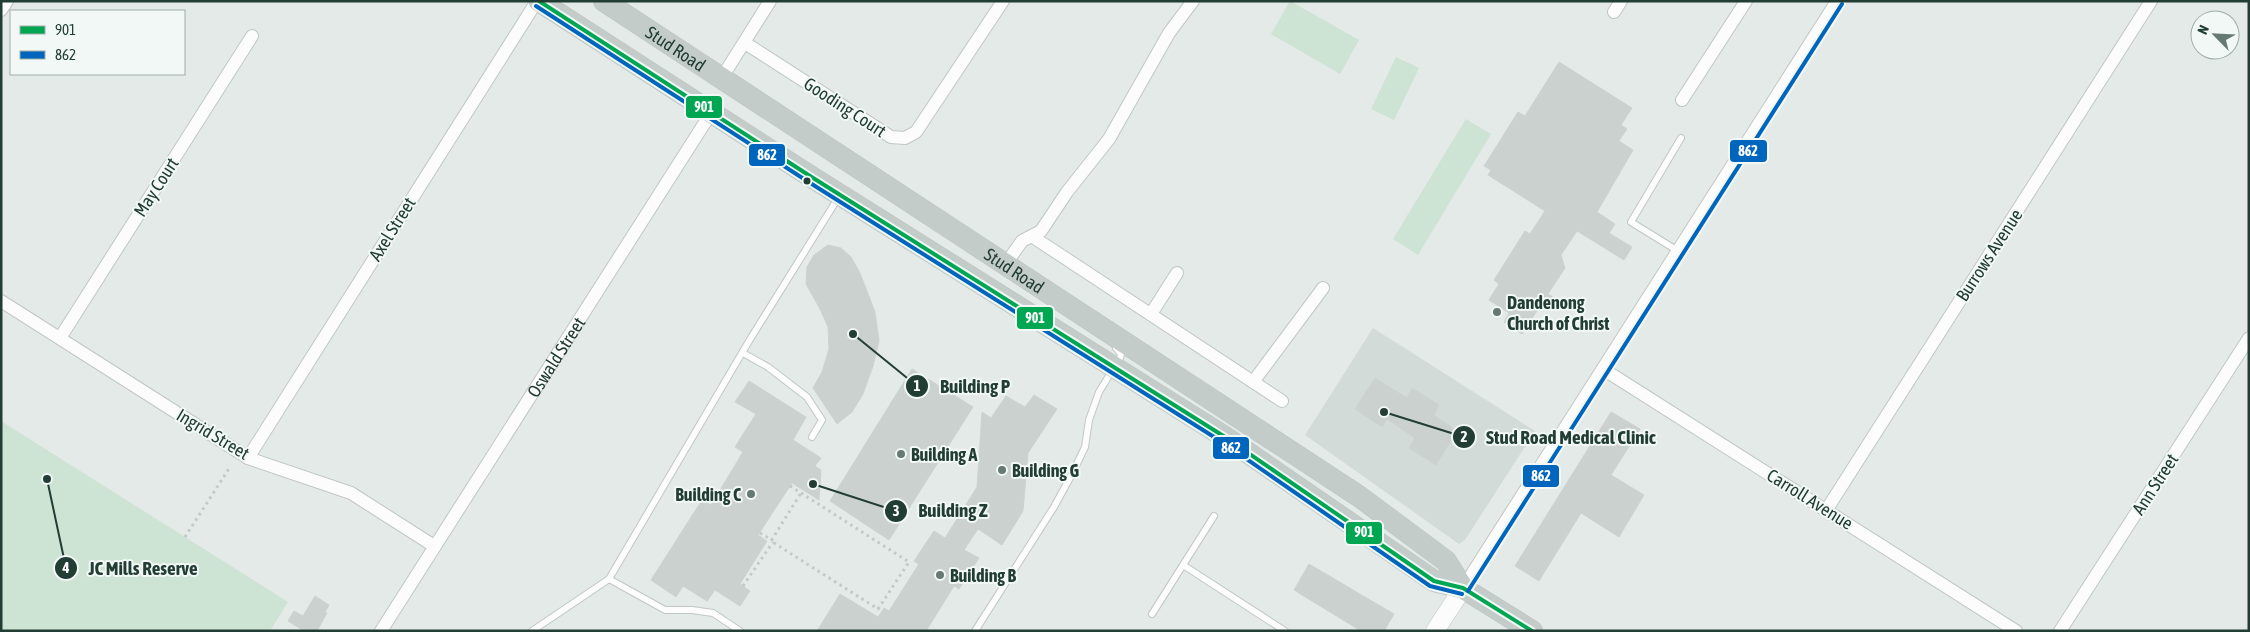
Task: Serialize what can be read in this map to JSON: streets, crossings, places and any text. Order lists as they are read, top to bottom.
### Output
{
  "streets": {
    "highway": ["Stud Road", "Oswald Street"],
    "street": [
      "Gooding Court",
      "May Court",
      "Axel Street",
      "Burrows Avenue",
      "Ingrid Street",
      "Ann Street",
      "Carroll Avenue"
    ]
  },
  "crossings": [
    ["Stud Road", "Axel Street"],
    ["Stud Road", "Oswald Street"],
    ["May Court", "Ingrid Street"],
    ["Axel Street", "Ingrid Street"],
    ["Burrows Avenue", "Carroll Avenue"],
    ["Oswald Street", "Ingrid Street"]
  ],
  "places": [
    "Dandenong Church of Christ",
    "Building P",
    "Stud Road Medical Clinic",
    "Building A",
    "Building G",
    "JC Mills Reserve",
    "Building Z",
    "Building C",
    "Building B"
  ],
  "lines": ["transit line 901", "transit line 862"],
  "legend": ["901", "862"],
  "north": "top left"
}
